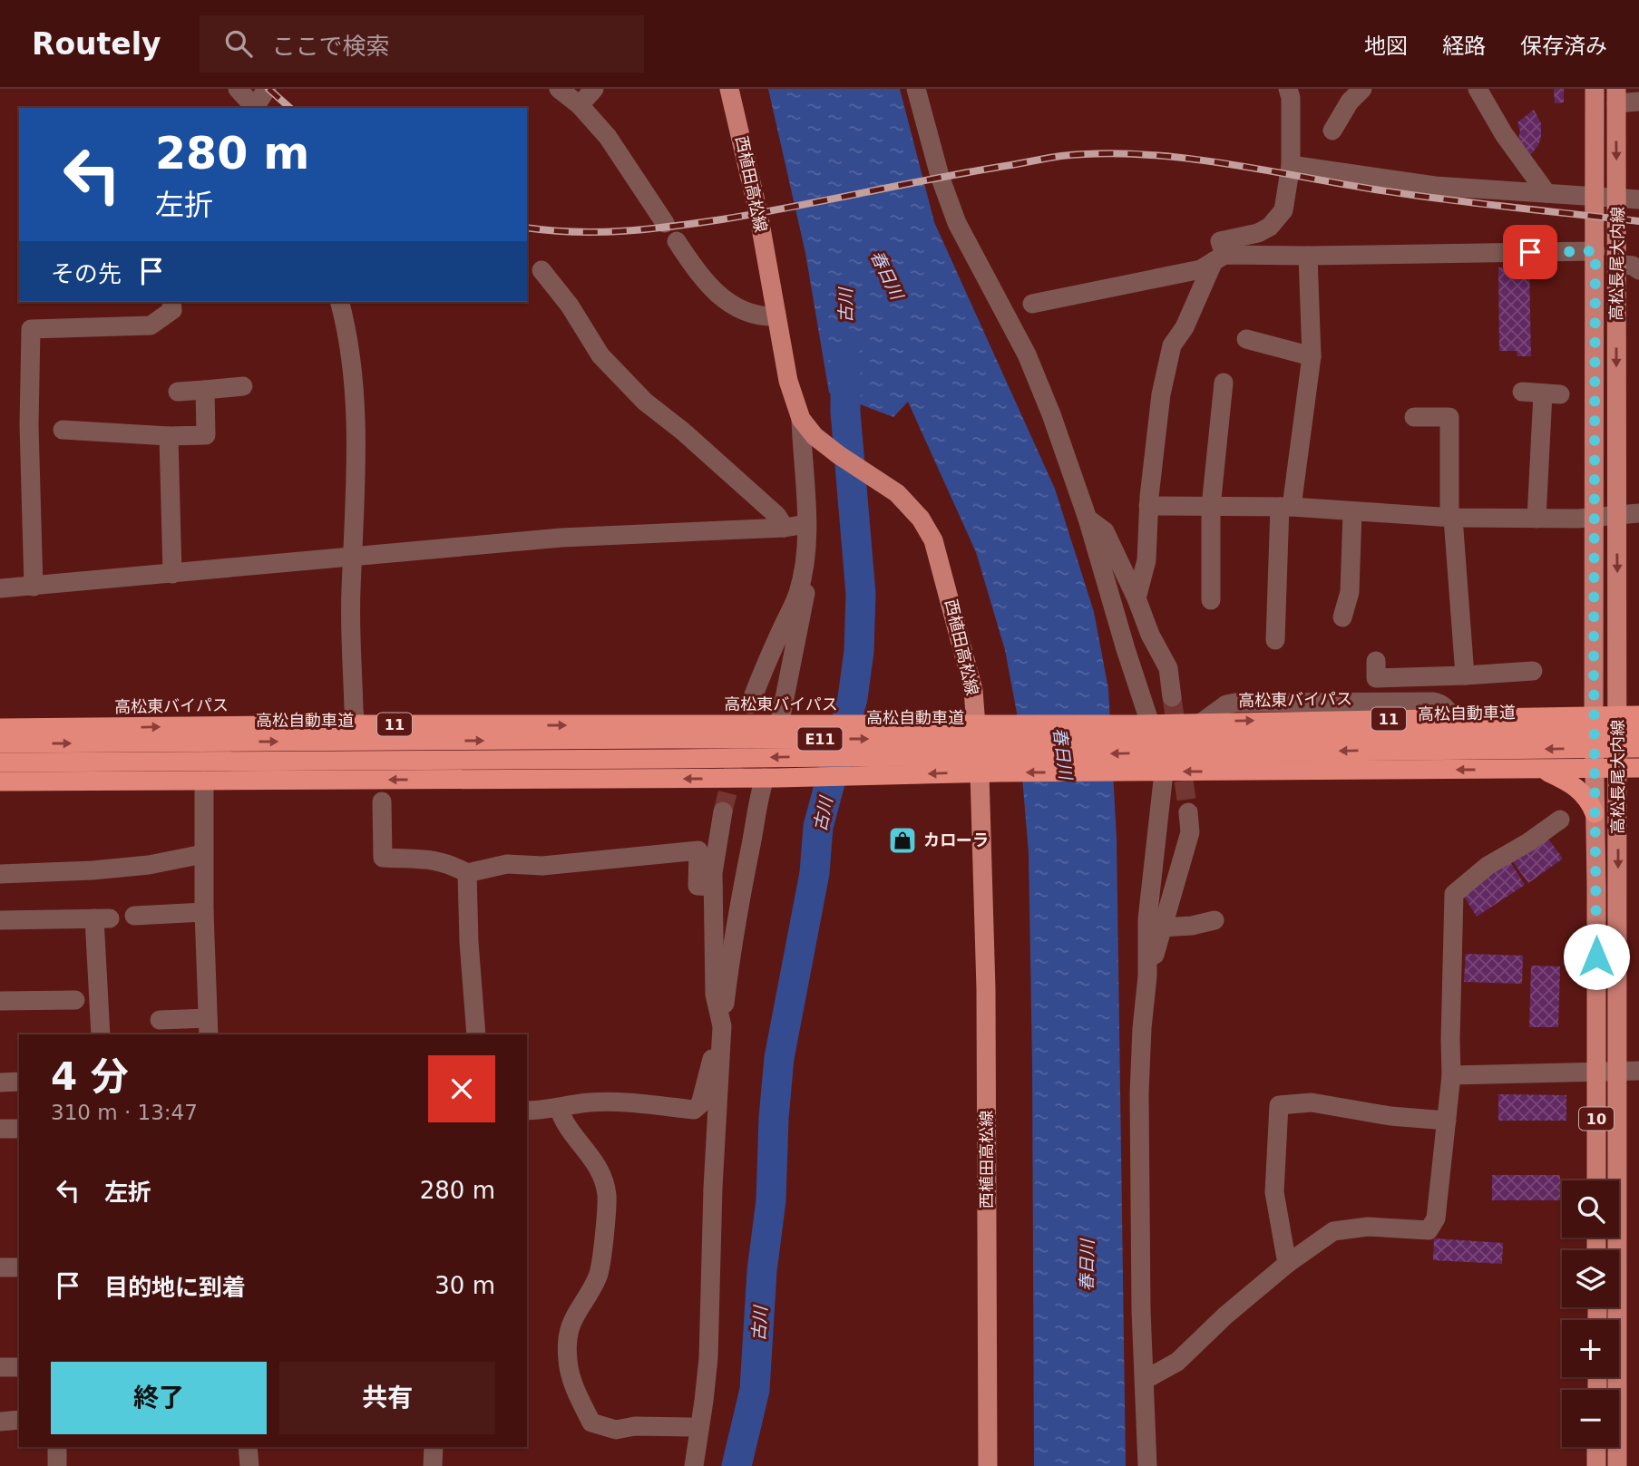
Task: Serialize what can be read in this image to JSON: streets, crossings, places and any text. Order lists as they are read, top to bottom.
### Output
{
  "streets": {
    "highway": [
      "高松東バイパス",
      "高松自動車道",
      "11",
      "E11"
    ],
    "main road": ["西植田高松線", "高松長尾大内線", "10"]
  },
  "crossings": [
    ["西植田高松線", "高松東バイパス"],
    ["高松長尾大内線", "高松東バイパス"]
  ],
  "water": ["春日川", "古川"],
  "places": {
    "shop": ["カローラ"]
  },
  "page": {
    "header": "Routely",
    "search": "ここで検索",
    "nav": ["地図", "経路", "保存済み"],
    "turn": ["280 m", "左折"],
    "then": "その先",
    "heading": ["4 分", "310 m · 13:47"],
    "list": [
      {
        "name": "左折",
        "value": "280 m"
      },
      {
        "name": "目的地に到着",
        "value": "30 m"
      }
    ],
    "map_buttons": ["+", "−"],
    "buttons": ["終了", "共有"]
  }
}
